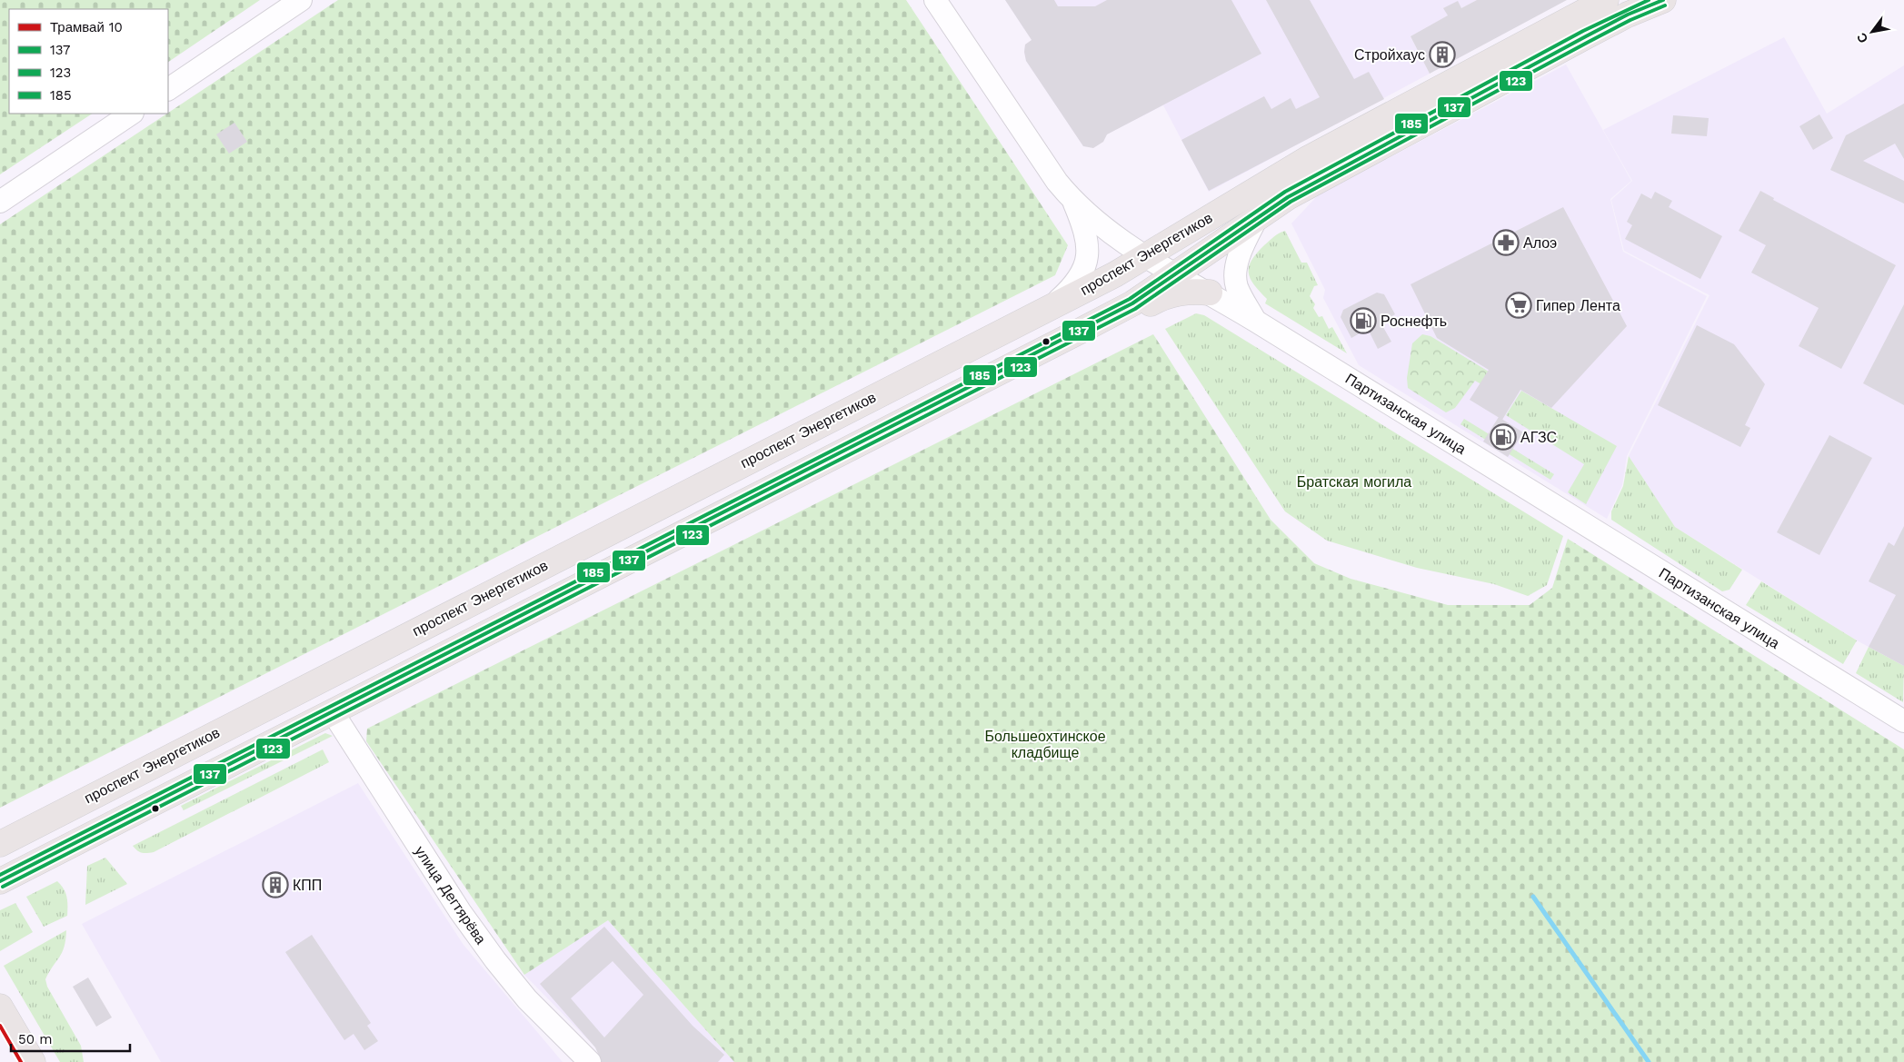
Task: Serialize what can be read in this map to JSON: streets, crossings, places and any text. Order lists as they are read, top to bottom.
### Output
{
  "streets": {
    "main road": ["проспект Энергетиков"],
    "street": ["Партизанская улица", "улица Дегтярёва"]
  },
  "crossings": [
    ["проспект Энергетиков", "Партизанская улица"],
    ["проспект Энергетиков", "улица Дегтярёва"]
  ],
  "parks": ["Братская могила", "Большеохтинское кладбище"],
  "places": {
    "building": ["Стройхаус", "КПП"],
    "pharmacy": ["Алоэ"],
    "supermarket": ["Гипер Лента"],
    "fuel station": ["Роснефть", "АГЗС"]
  },
  "lines": [
    "transit line 137",
    "transit line 185",
    "transit line 123",
    "tram line 10"
  ],
  "legend": [
    "Трамвай 10",
    "137",
    "123",
    "185"
  ],
  "scale_bar": "50 m",
  "north": "bottom left"
}
